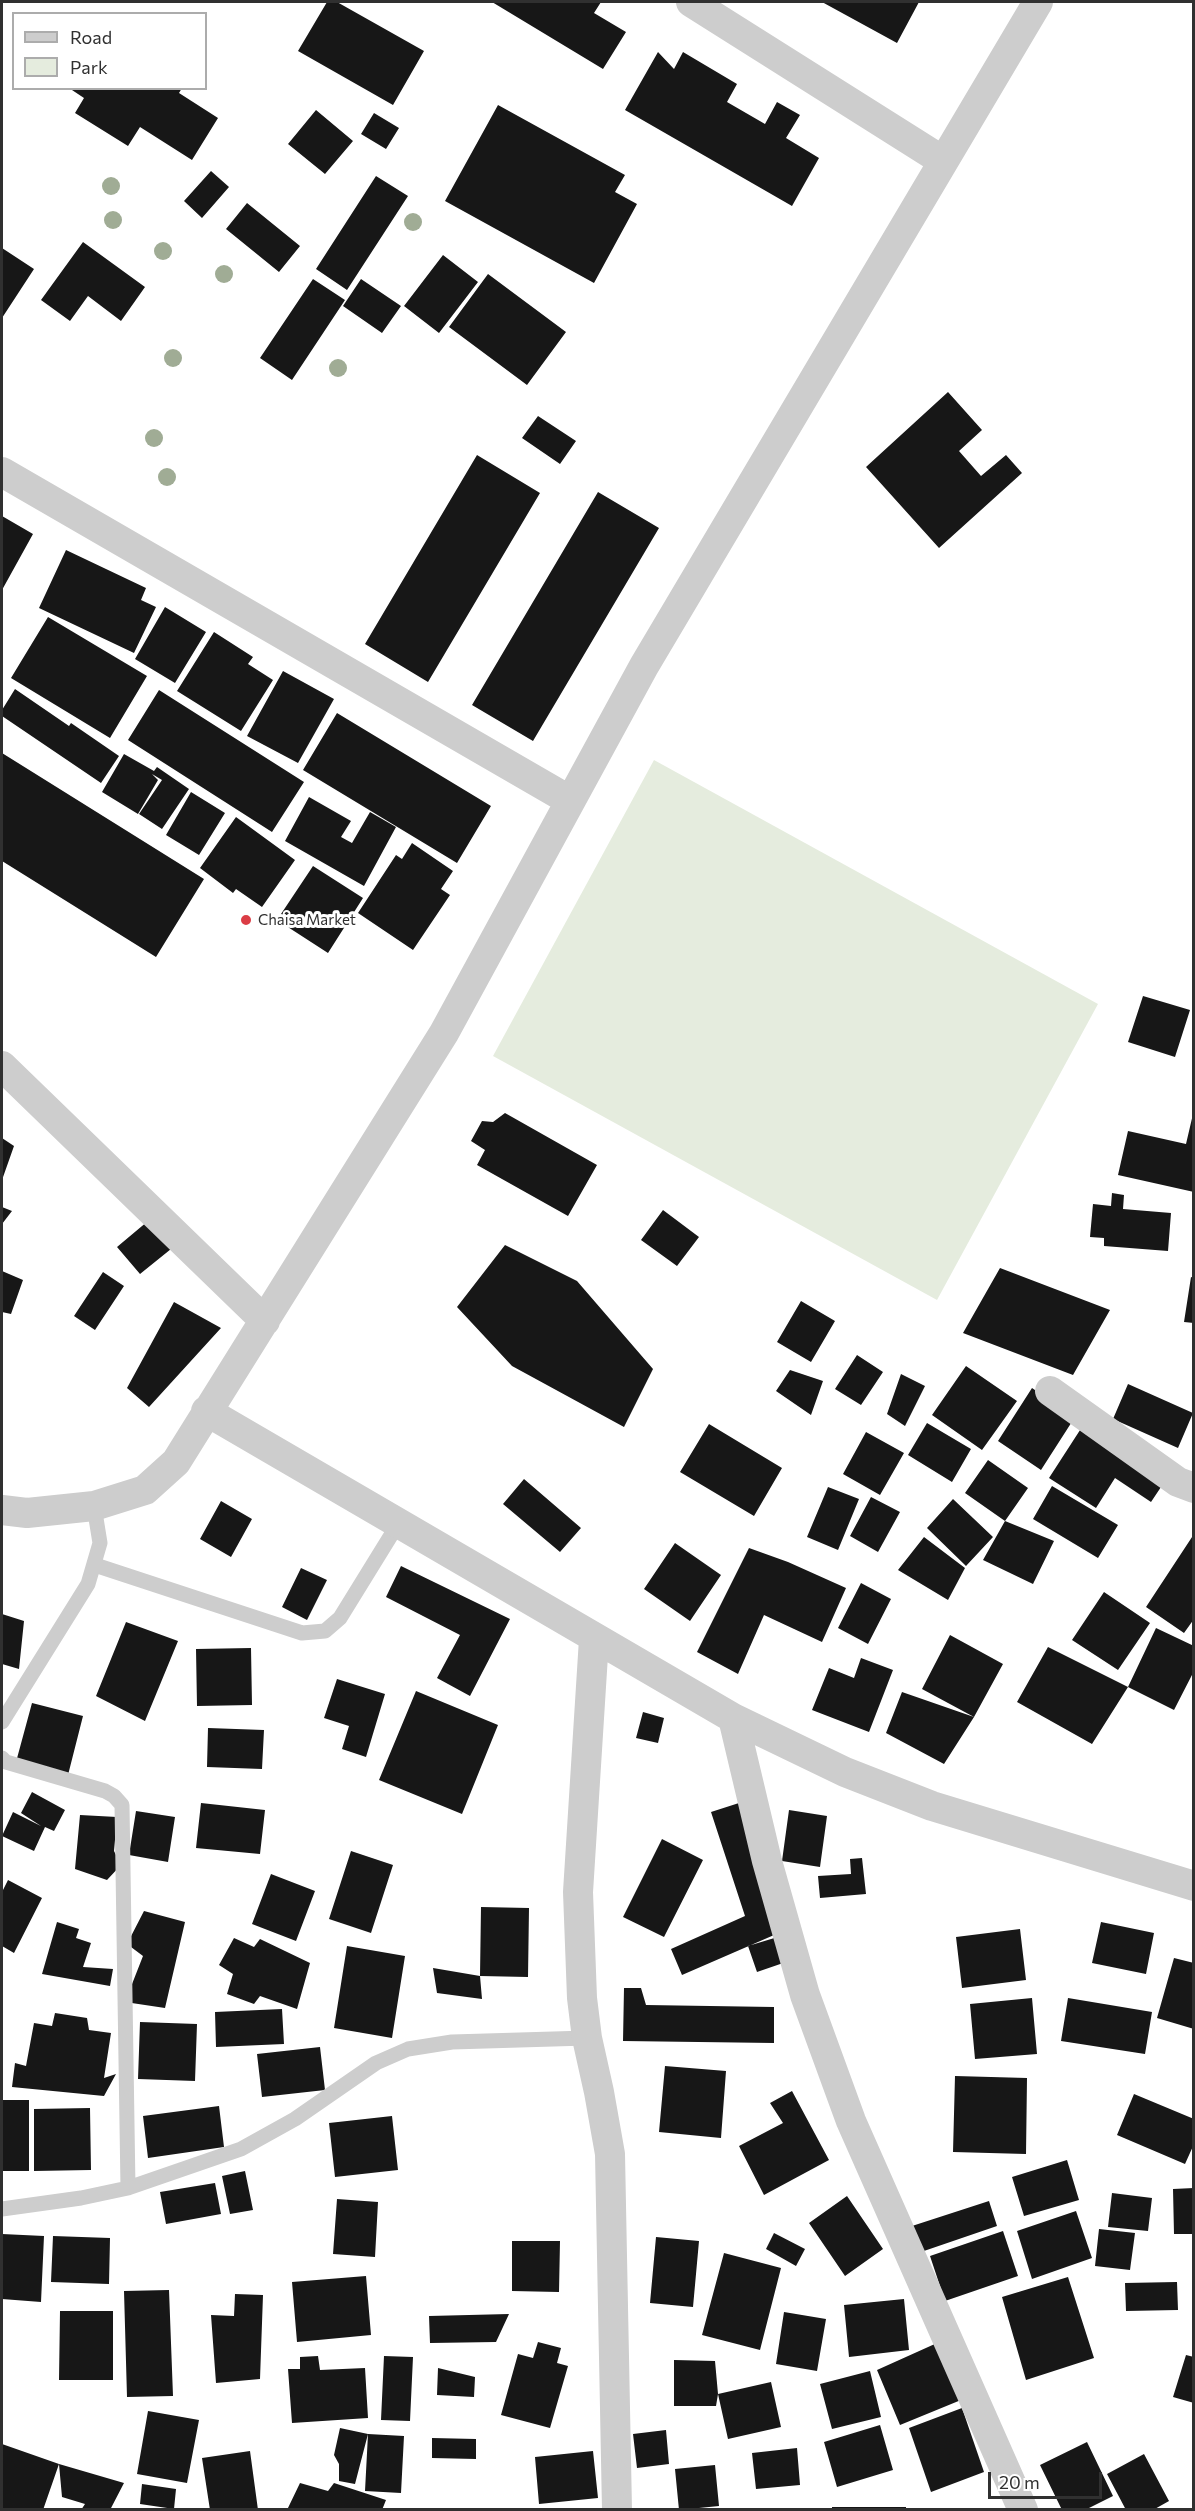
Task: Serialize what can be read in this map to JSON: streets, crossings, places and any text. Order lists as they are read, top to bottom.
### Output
{
  "places": ["Chaisa Market"],
  "legend": ["Road", "Park"],
  "scale_bar": "20 m"
}
